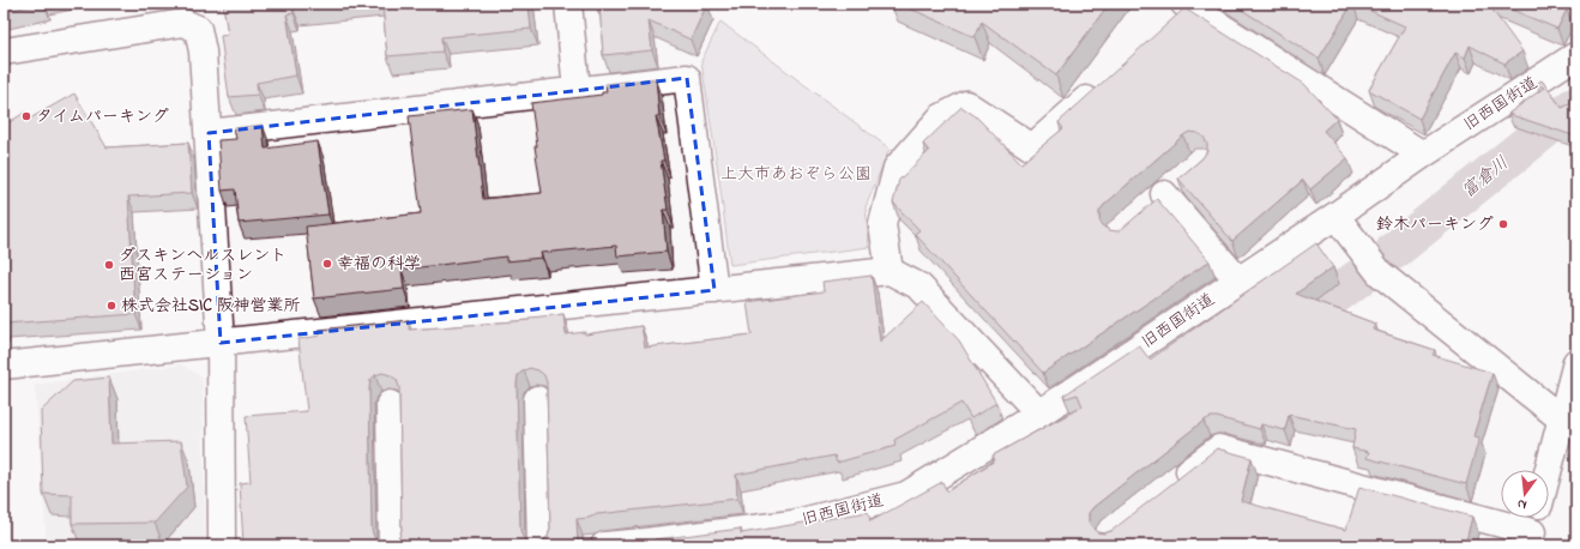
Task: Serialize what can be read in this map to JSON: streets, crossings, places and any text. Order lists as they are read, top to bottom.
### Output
{
  "streets": {
    "street": ["旧西国街道"]
  },
  "water": ["富倉川"],
  "parks": ["上大市あおぞら公園"],
  "places": [
    "タイムパーキング",
    "鈴木パーキング",
    "幸福の科学",
    "ダスキンヘルスレント 西宮ステーション",
    "株式会社SIC 阪神営業所"
  ],
  "north": "bottom"
}
